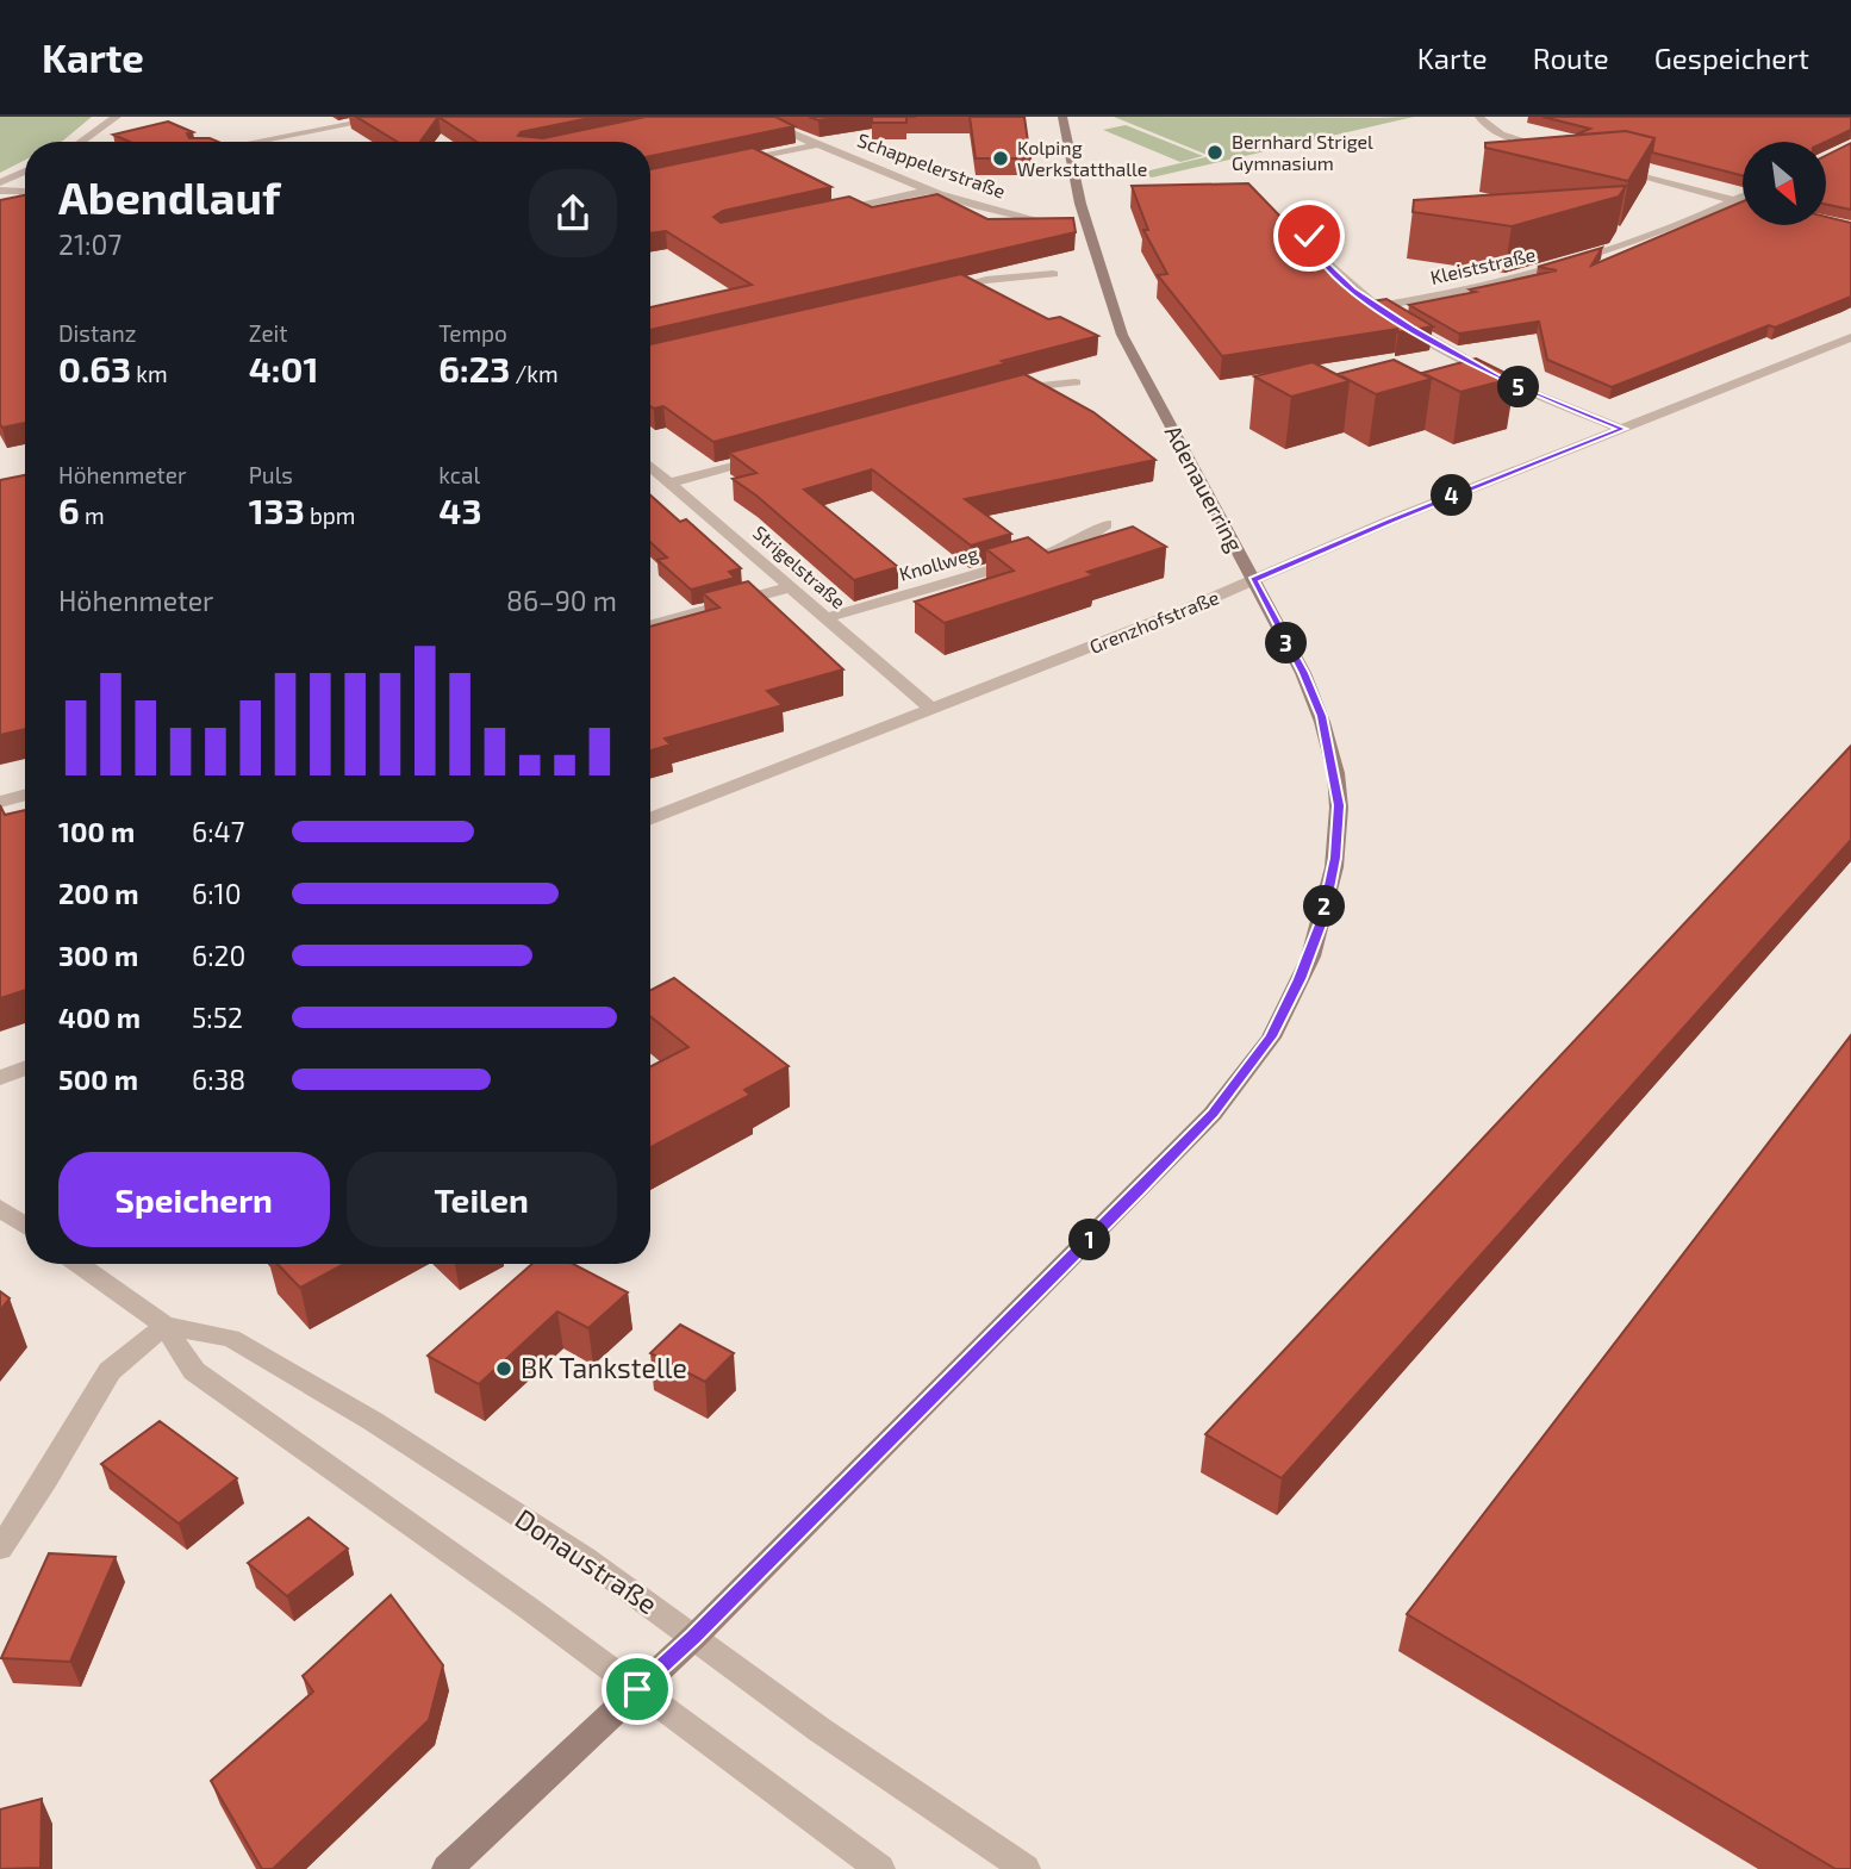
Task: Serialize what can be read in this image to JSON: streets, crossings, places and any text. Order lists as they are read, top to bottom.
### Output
{
  "streets": {
    "main road": ["Adenauerring"],
    "street": [
      "Schappelerstraße",
      "Kleiststraße",
      "Knollweg",
      "Strigelstraße",
      "Grenzhofstraße",
      "Donaustraße"
    ]
  },
  "crossings": [
    ["Adenauerring", "Grenzhofstraße"],
    ["Adenauerring", "Donaustraße"],
    ["Knollweg", "Strigelstraße"],
    ["Strigelstraße", "Grenzhofstraße"]
  ],
  "places": ["Bernhard Strigel Gymnasium", "Kolping Werkstatthalle", "BK Tankstelle"],
  "north": "bottom right",
  "page": {
    "header": "Karte",
    "nav": ["Karte", "Route", "Gespeichert"],
    "heading": ["Abendlauf", "21:07"],
    "stats": [
      ["Distanz", "0.63 km"],
      ["Zeit", "4:01"],
      ["Tempo", "6:23 /km"],
      ["Höhenmeter", "6 m"],
      ["Puls", "133 bpm"],
      ["kcal", "43"]
    ],
    "pins": [
      "5",
      "4",
      "3",
      "2",
      "1"
    ],
    "chart": ["Höhenmeter", "86–90 m"],
    "list": [
      {
        "name": "100 m",
        "note": "6:47"
      },
      {
        "name": "200 m",
        "note": "6:10"
      },
      {
        "name": "300 m",
        "note": "6:20"
      },
      {
        "name": "400 m",
        "note": "5:52"
      },
      {
        "name": "500 m",
        "note": "6:38"
      }
    ],
    "buttons": ["Speichern", "Teilen"]
  }
}
